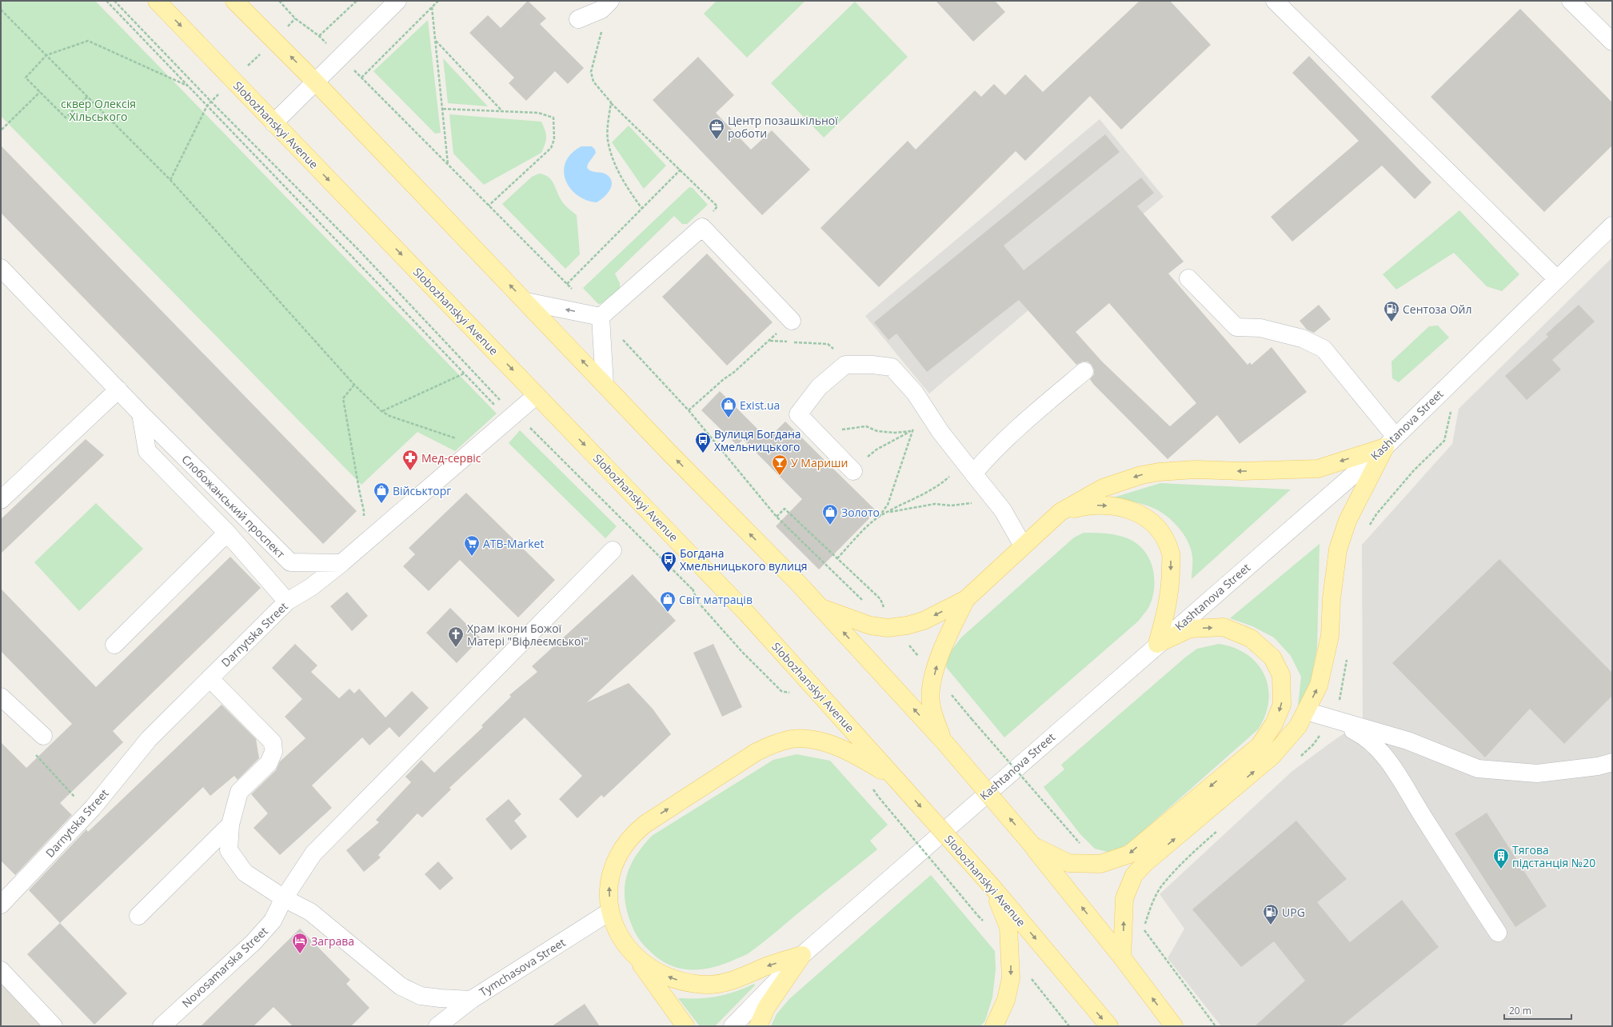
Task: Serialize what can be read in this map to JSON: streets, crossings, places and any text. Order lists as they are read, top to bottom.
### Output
{
  "streets": {
    "main road": ["Slobozhanskyi Avenue"],
    "street": [
      "Kashtanova Street",
      "Слобожанський проспект",
      "Darnytska Street",
      "Novosamarska Street",
      "Tymchasova Street"
    ]
  },
  "crossings": [
    ["Slobozhanskyi Avenue", "Darnytska Street"],
    ["Слобожанський проспект", "Darnytska Street"]
  ],
  "parks": ["сквер Олексія Хільського"],
  "places": {
    "office": ["Центр позашкільної роботи"],
    "fuel station": ["Сентоза Ойл", "UPG"],
    "shop": [
      "Exist.ua",
      "Військторг",
      "Золото",
      "Світ матраців"
    ],
    "bus stop": ["Вулиця Богдана Хмельницького", "Богдана Хмельницького вулиця"],
    "pharmacy": ["Мед-сервіс"],
    "bar": ["У Мариши"],
    "supermarket": ["ATB-Market"],
    "church": ["Храм ікони Божої Матері \"Віфлеємської\""],
    "building": ["Тягова пiдстанцiя №20"],
    "hotel": ["Заграва"]
  },
  "scale_bar": "20 m"
}
